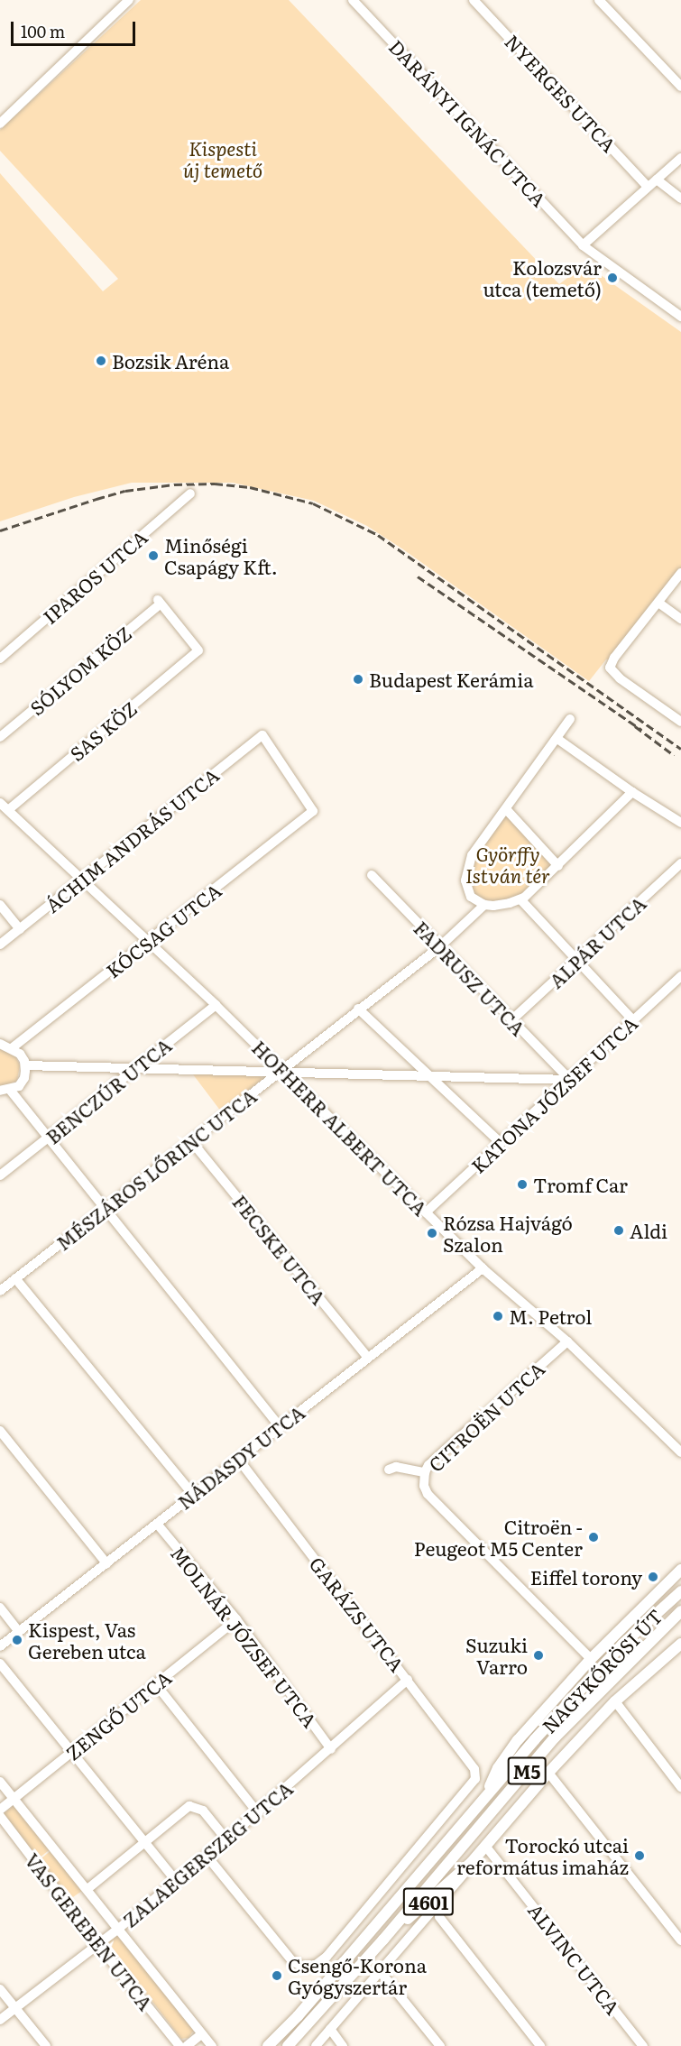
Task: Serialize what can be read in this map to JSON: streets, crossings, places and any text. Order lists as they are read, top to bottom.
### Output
{
  "streets": {
    "main road": ["NAGYKŐRÖSI ÚT", "M5", "4601"],
    "street": [
      "NYERGES UTCA",
      "DARÁNYI IGNÁC UTCA",
      "IPAROS UTCA",
      "SÓLYOM KÖZ",
      "SAS KÖZ",
      "ÁCHIM ANDRÁS UTCA",
      "KÓCSAG UTCA",
      "ALPÁR UTCA",
      "FADRUSZ UTCA",
      "BENCZÚR UTCA",
      "KATONA JÓZSEF UTCA",
      "HOFHERR ALBERT UTCA",
      "MÉSZÁROS LŐRINC UTCA",
      "FECSKE UTCA",
      "CITROËN UTCA",
      "NÁDASDY UTCA",
      "GARÁZS UTCA",
      "MOLNÁR JÓZSEF UTCA",
      "ZENGŐ UTCA",
      "ZALAEGERSZEG UTCA",
      "VAS GEREBEN UTCA",
      "ALVINC UTCA"
    ]
  },
  "crossings": [
    ["SÓLYOM KÖZ", "SAS KÖZ"],
    ["SAS KÖZ", "HOFHERR ALBERT UTCA"],
    ["ÁCHIM ANDRÁS UTCA", "KÓCSAG UTCA"],
    ["ÁCHIM ANDRÁS UTCA", "HOFHERR ALBERT UTCA"],
    ["KÓCSAG UTCA", "HOFHERR ALBERT UTCA"],
    ["ALPÁR UTCA", "FADRUSZ UTCA"],
    ["FADRUSZ UTCA", "KATONA JÓZSEF UTCA"],
    ["FADRUSZ UTCA", "MÉSZÁROS LŐRINC UTCA"],
    ["BENCZÚR UTCA", "HOFHERR ALBERT UTCA"],
    ["KATONA JÓZSEF UTCA", "HOFHERR ALBERT UTCA"],
    ["HOFHERR ALBERT UTCA", "MÉSZÁROS LŐRINC UTCA"],
    ["HOFHERR ALBERT UTCA", "CITROËN UTCA"],
    ["HOFHERR ALBERT UTCA", "NÁDASDY UTCA"],
    ["MÉSZÁROS LŐRINC UTCA", "FECSKE UTCA"],
    ["FECSKE UTCA", "NÁDASDY UTCA"],
    ["NÁDASDY UTCA", "GARÁZS UTCA"],
    ["NÁDASDY UTCA", "MOLNÁR JÓZSEF UTCA"],
    ["GARÁZS UTCA", "ZALAEGERSZEG UTCA"],
    ["MOLNÁR JÓZSEF UTCA", "ZENGŐ UTCA"],
    ["MOLNÁR JÓZSEF UTCA", "ZALAEGERSZEG UTCA"],
    ["NAGYKŐRÖSI ÚT", "4601"],
    ["NAGYKŐRÖSI ÚT", "ALVINC UTCA"],
    ["ZENGŐ UTCA", "VAS GEREBEN UTCA"],
    ["ZALAEGERSZEG UTCA", "VAS GEREBEN UTCA"]
  ],
  "parks": ["Kispesti új temető", "Györffy István tér"],
  "places": [
    "Kolozsvár utca (temető)",
    "Bozsik Aréna",
    "Minőségi Csapágy Kft.",
    "Budapest Kerámia",
    "Tromf Car",
    "Aldi",
    "Rózsa Hajvágó Szalon",
    "M. Petrol",
    "Citroën - Peugeot M5 Center",
    "Eiffel torony",
    "Kispest, Vas Gereben utca",
    "Suzuki Varro",
    "Torockó utcai református imaház",
    "Csengő-Korona Gyógyszertár"
  ],
  "scale_bar": "100 m"
}
